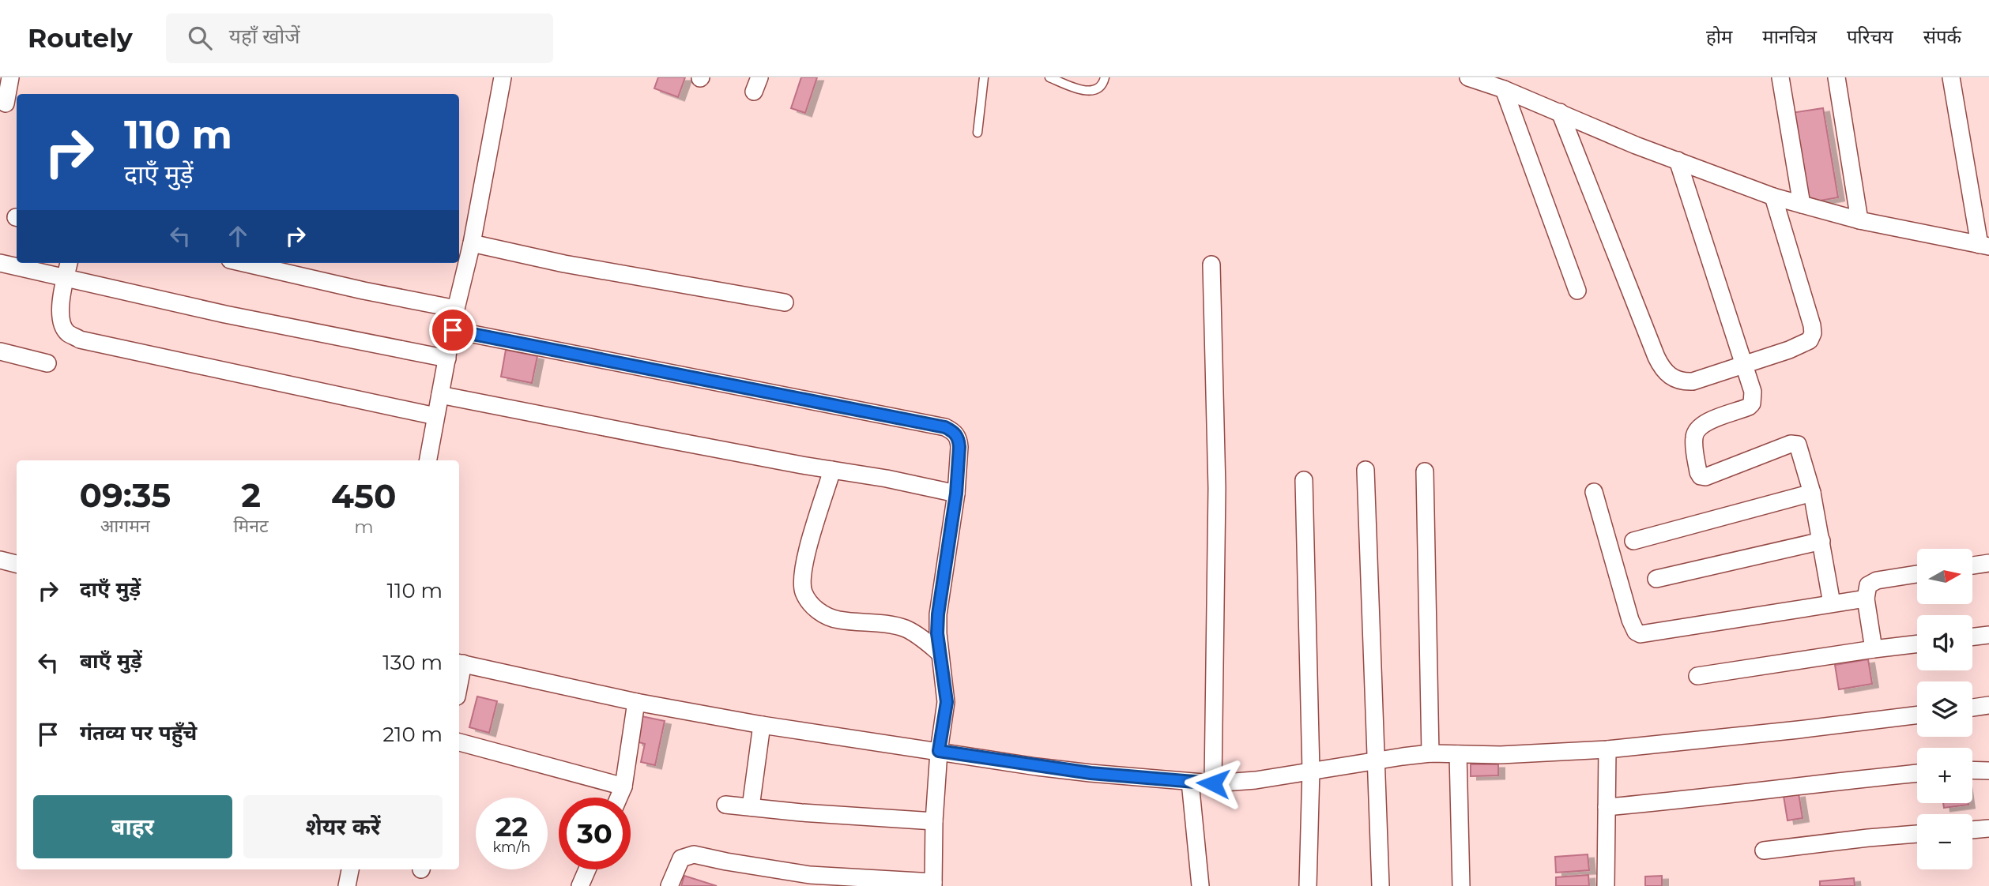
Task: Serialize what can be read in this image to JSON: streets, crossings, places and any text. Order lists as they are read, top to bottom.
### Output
{
  "north": "right",
  "page": {
    "header": "Routely",
    "search": "यहाँ खोजें",
    "nav": [
      "होम",
      "मानचित्र",
      "परिचय",
      "संपर्क"
    ],
    "turn": ["110 m", "दाएँ मुड़ें"],
    "eta": [
      "09:35",
      "आगमन",
      "2",
      "मिनट",
      "450",
      "m"
    ],
    "map_buttons": ["+", "−"],
    "list": [
      {
        "name": "दाएँ मुड़ें",
        "value": "110 m"
      },
      {
        "name": "बाएँ मुड़ें",
        "value": "130 m"
      },
      {
        "name": "गंतव्य पर पहुँचे",
        "value": "210 m"
      }
    ],
    "buttons": ["बाहर", "शेयर करें"],
    "speed": "22 km/h",
    "limit": "30"
  }
}
